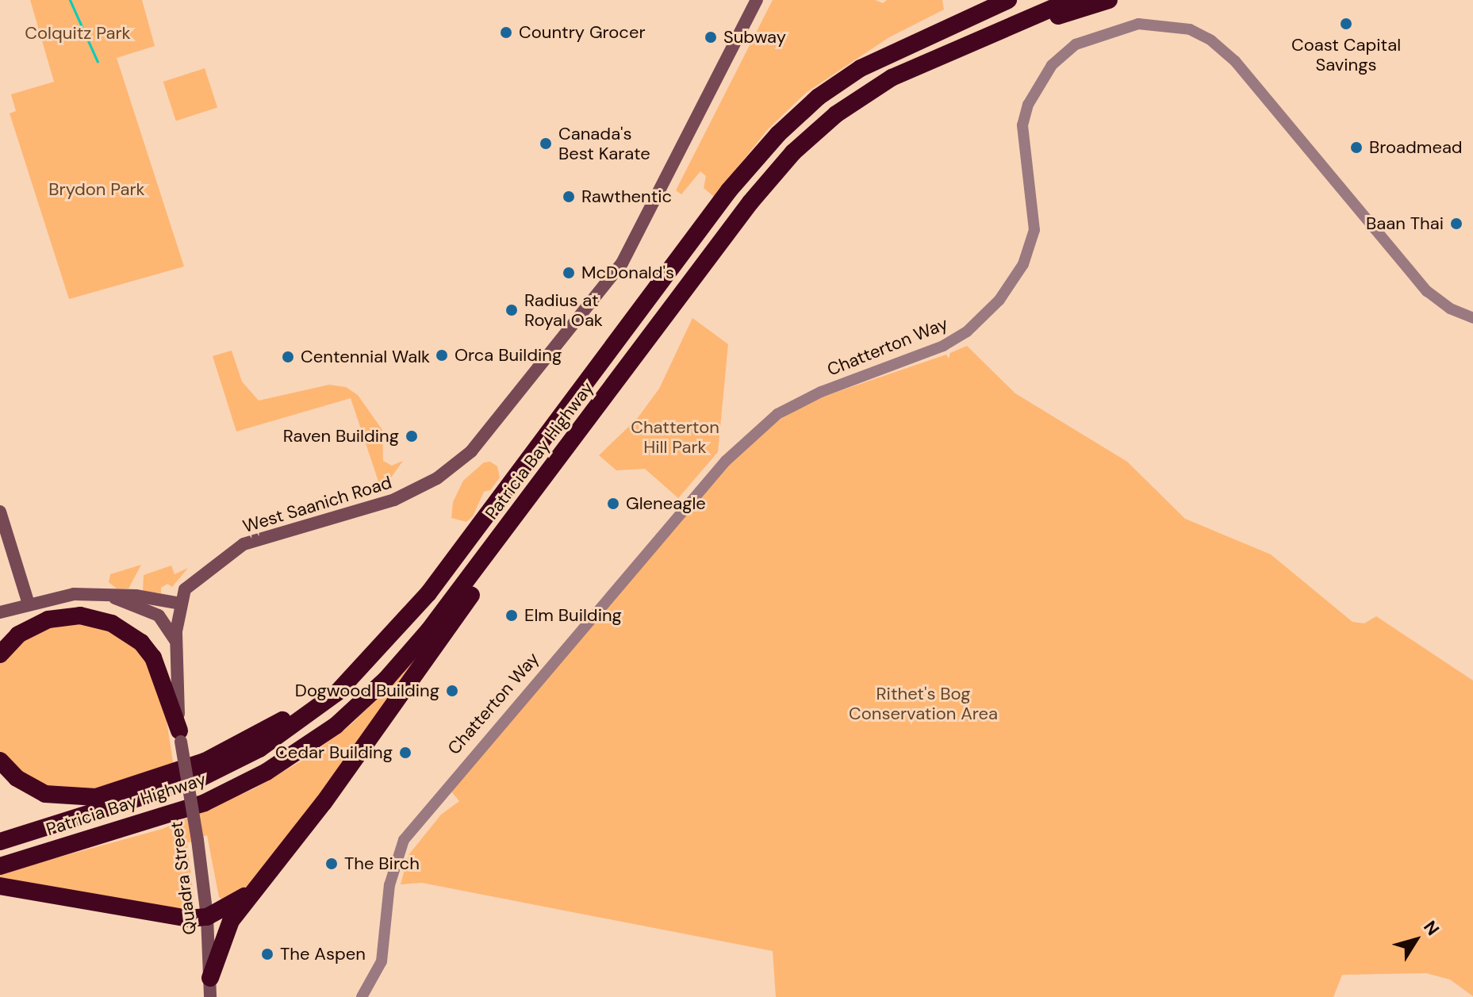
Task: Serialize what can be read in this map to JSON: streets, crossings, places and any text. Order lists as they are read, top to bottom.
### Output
{
  "streets": {
    "highway": ["Patricia Bay Highway"],
    "main road": ["West Saanich Road", "Quadra Street"],
    "street": ["Chatterton Way"]
  },
  "crossings": [
    ["West Saanich Road", "Quadra Street"]
  ],
  "parks": [
    "Colquitz Park",
    "Brydon Park",
    "Chatterton Hill Park",
    "Rithet's Bog Conservation Area"
  ],
  "places": [
    "Coast Capital Savings",
    "Country Grocer",
    "Subway",
    "Canada's Best Karate",
    "Broadmead",
    "Rawthentic",
    "Baan Thai",
    "McDonald's",
    "Radius at Royal Oak",
    "Orca Building",
    "Centennial Walk",
    "Raven Building",
    "Gleneagle",
    "Elm Building",
    "Dogwood Building",
    "Cedar Building",
    "The Birch",
    "The Aspen"
  ],
  "north": "top right"
}
